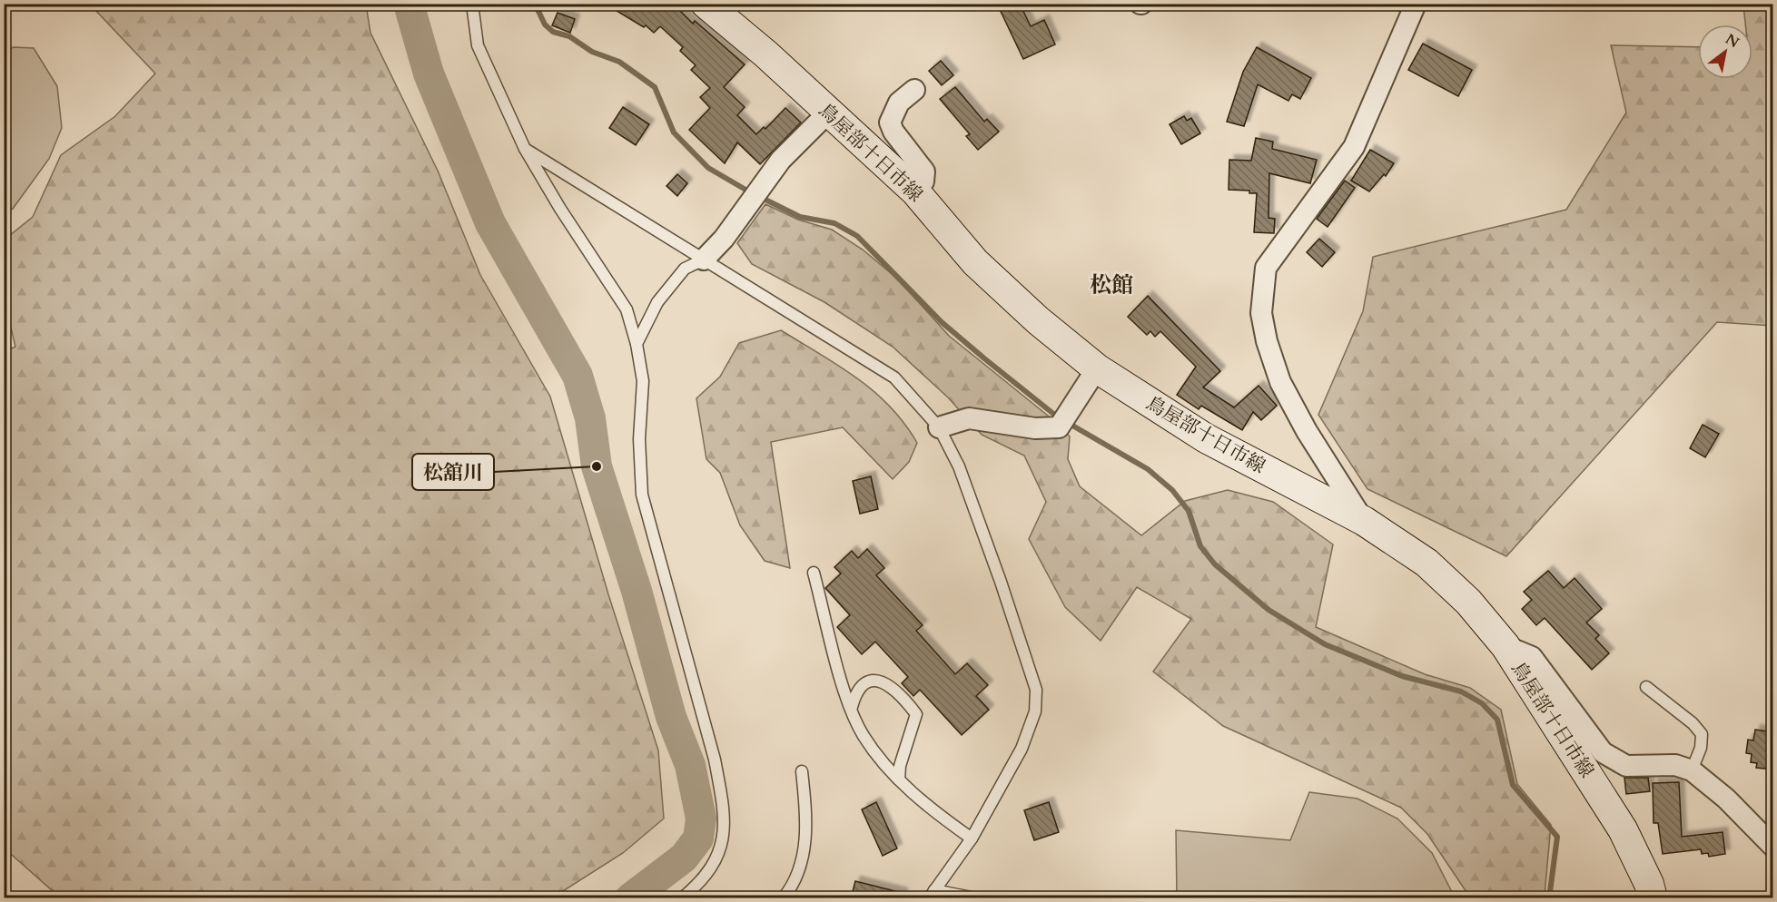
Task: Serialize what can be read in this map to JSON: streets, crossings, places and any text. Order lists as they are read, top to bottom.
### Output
{
  "streets": {
    "main road": ["鳥屋部十日市線"]
  },
  "districts": ["松館"],
  "places": ["松舘川"],
  "north": "top right"
}
